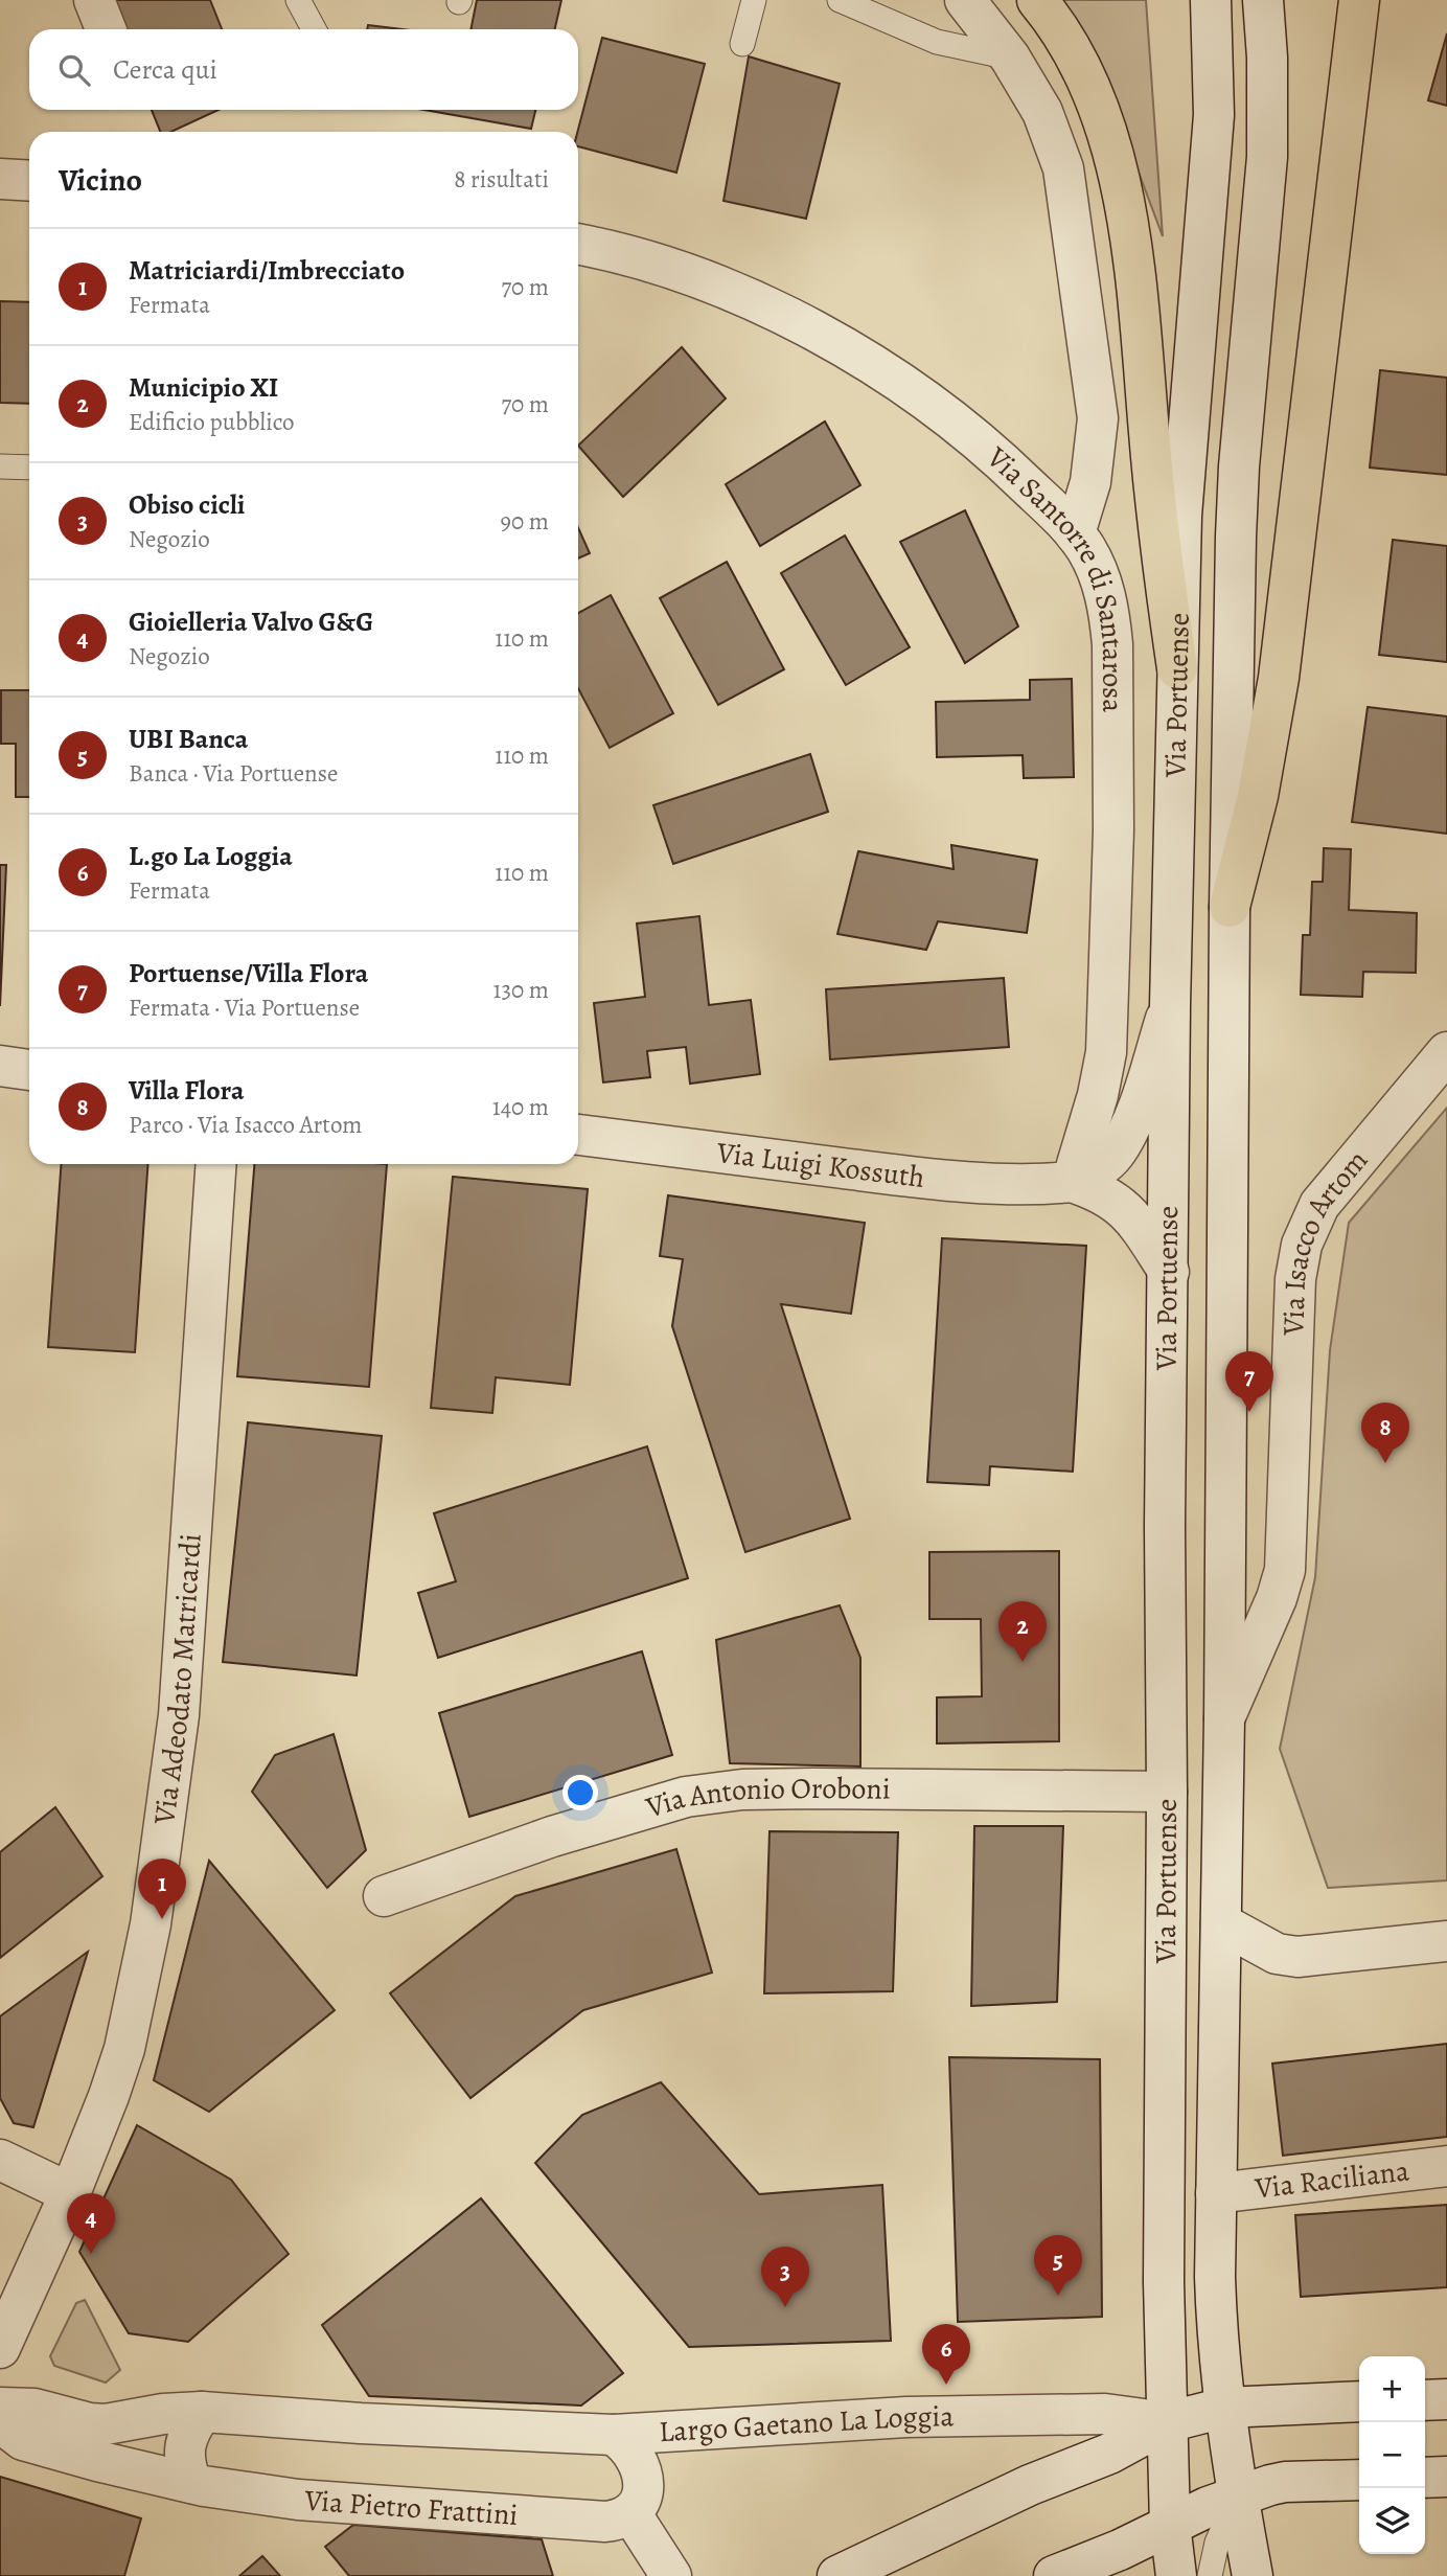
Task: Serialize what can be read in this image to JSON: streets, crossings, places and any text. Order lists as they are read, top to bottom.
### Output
{
  "streets": {
    "street": [
      "Via Santorre di Santarosa",
      "Via Portuense",
      "Via Luigi Kossuth",
      "Via Isacco Artom",
      "Via Adeodato Matricardi",
      "Via Antonio Oroboni",
      "Via Raciliana",
      "Largo Gaetano La Loggia",
      "Via Pietro Frattini"
    ]
  },
  "crossings": [
    ["Via Santorre di Santarosa", "Via Luigi Kossuth"],
    ["Via Portuense", "Via Luigi Kossuth"],
    ["Via Portuense", "Via Isacco Artom"],
    ["Via Portuense", "Via Antonio Oroboni"],
    ["Via Portuense", "Via Raciliana"],
    ["Via Portuense", "Largo Gaetano La Loggia"],
    ["Largo Gaetano La Loggia", "Via Pietro Frattini"]
  ],
  "page": {
    "search": "Cerca qui",
    "heading": ["Vicino", "8 risultati"],
    "list": [
      {
        "mark": "1",
        "name": "Matriciardi/Imbrecciato",
        "note": "Fermata",
        "value": "70 m"
      },
      {
        "mark": "2",
        "name": "Municipio XI",
        "note": "Edificio pubblico",
        "value": "70 m"
      },
      {
        "mark": "3",
        "name": "Obiso cicli",
        "note": "Negozio",
        "value": "90 m"
      },
      {
        "mark": "4",
        "name": "Gioielleria Valvo G&G",
        "note": "Negozio",
        "value": "110 m"
      },
      {
        "mark": "5",
        "name": "UBI Banca",
        "note": "Banca · Via Portuense",
        "value": "110 m"
      },
      {
        "mark": "6",
        "name": "L.go La Loggia",
        "note": "Fermata",
        "value": "110 m"
      },
      {
        "mark": "7",
        "name": "Portuense/Villa Flora",
        "note": "Fermata · Via Portuense",
        "value": "130 m"
      },
      {
        "mark": "8",
        "name": "Villa Flora",
        "note": "Parco · Via Isacco Artom",
        "value": "140 m"
      }
    ],
    "pins": [
      "7",
      "8",
      "2",
      "1",
      "4",
      "5",
      "3",
      "6"
    ],
    "map_buttons": ["+", "−"]
  }
}
